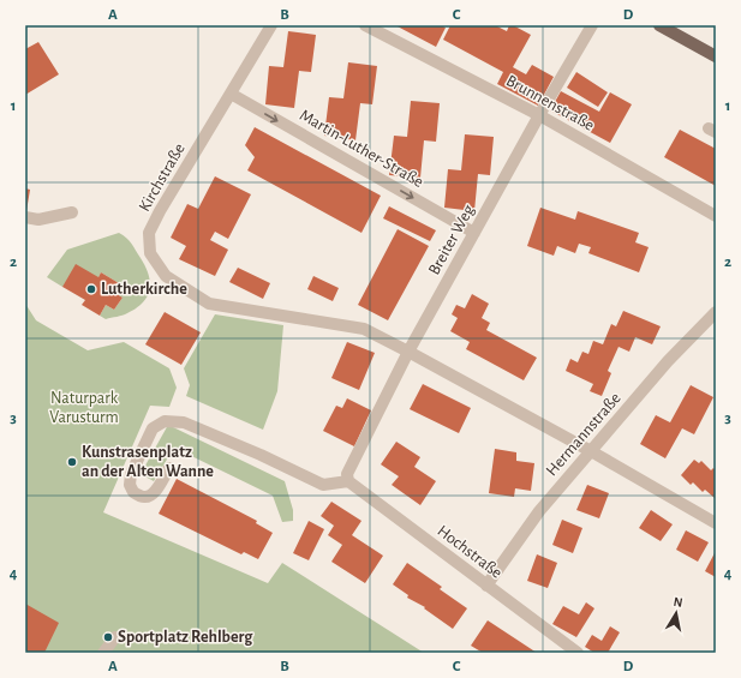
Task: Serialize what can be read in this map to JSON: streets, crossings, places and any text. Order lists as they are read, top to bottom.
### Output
{
  "streets": {
    "street": [
      "Brunnenstraße",
      "Martin-Luther-Straße",
      "Kirchstraße",
      "Breiter Weg",
      "Hermannstraße",
      "Hochstraße"
    ]
  },
  "crossings": [
    ["Brunnenstraße", "Breiter Weg"],
    ["Martin-Luther-Straße", "Kirchstraße"],
    ["Martin-Luther-Straße", "Breiter Weg"],
    ["Kirchstraße", "Breiter Weg"],
    ["Kirchstraße", "Hermannstraße"],
    ["Breiter Weg", "Hochstraße"],
    ["Hermannstraße", "Hochstraße"]
  ],
  "one_way": ["Martin-Luther-Straße"],
  "parks": ["Naturpark Varusturm"],
  "places": ["Lutherkirche", "Kunstrasenplatz an der Alten Wanne", "Sportplatz Rehlberg"],
  "north": "top",
  "grid": {
    "columns": [
      "A",
      "B",
      "C",
      "D"
    ],
    "rows": [
      "1",
      "2",
      "3",
      "4"
    ]
  }
}
